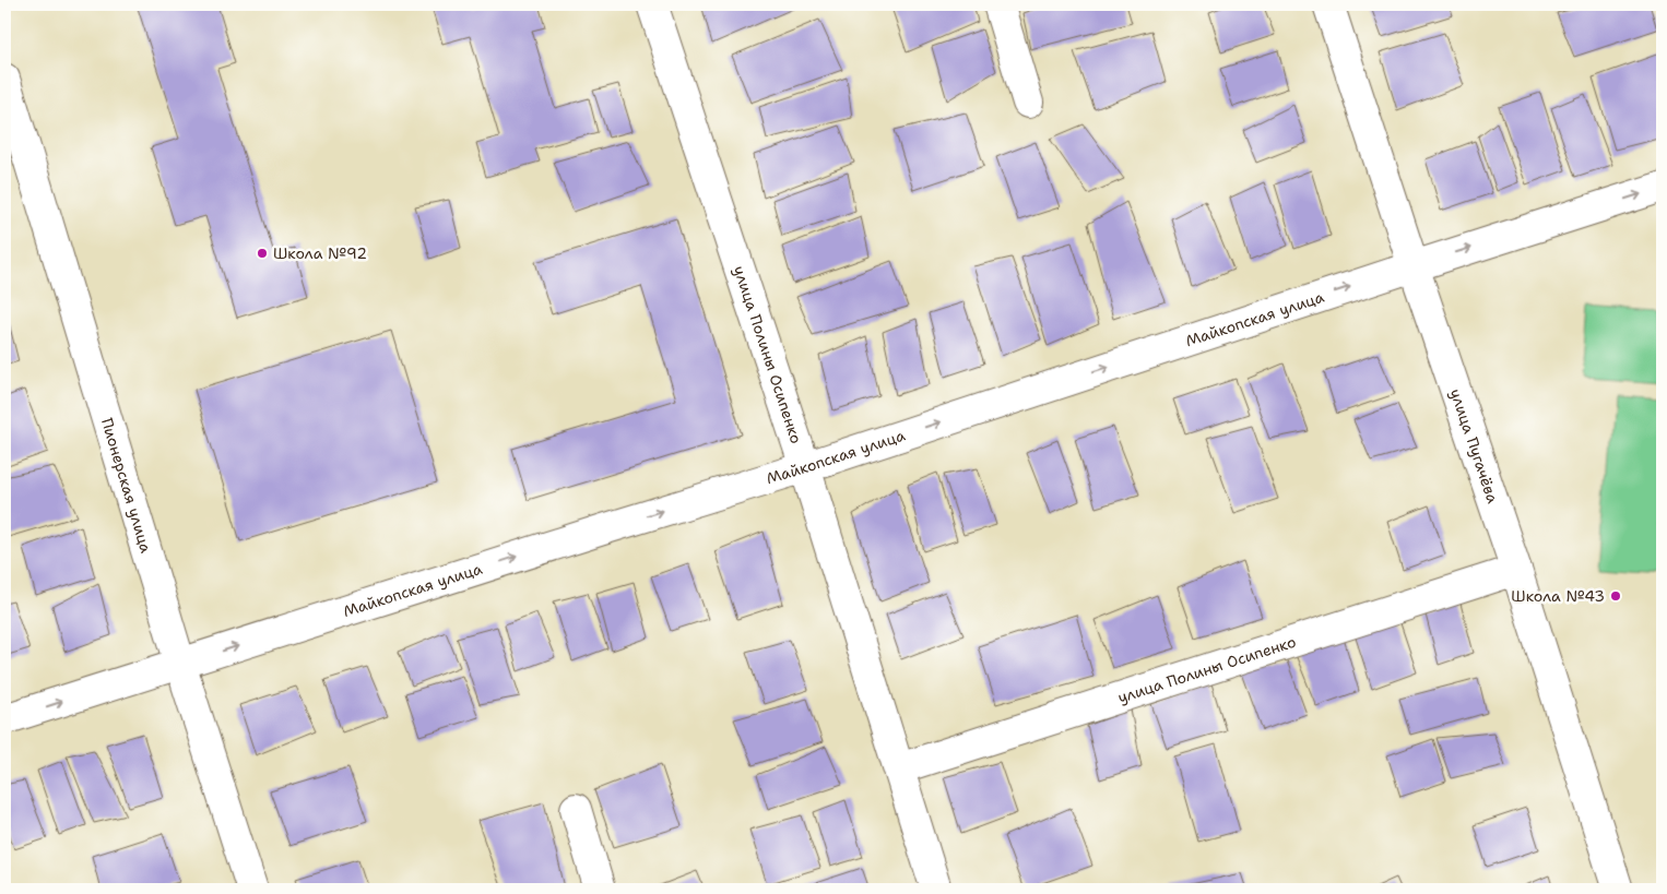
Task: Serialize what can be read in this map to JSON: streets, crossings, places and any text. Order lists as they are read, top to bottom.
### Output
{
  "streets": {
    "street": [
      "Майкопская улица",
      "улица Полины Осипенко",
      "улица Пугачёва",
      "Пионерская улица"
    ]
  },
  "crossings": [
    ["Майкопская улица", "улица Полины Осипенко"],
    ["Майкопская улица", "улица Пугачёва"],
    ["Майкопская улица", "Пионерская улица"],
    ["улица Полины Осипенко", "улица Пугачёва"]
  ],
  "one_way": ["Майкопская улица"],
  "places": ["Школа №92", "Школа №43"]
}
